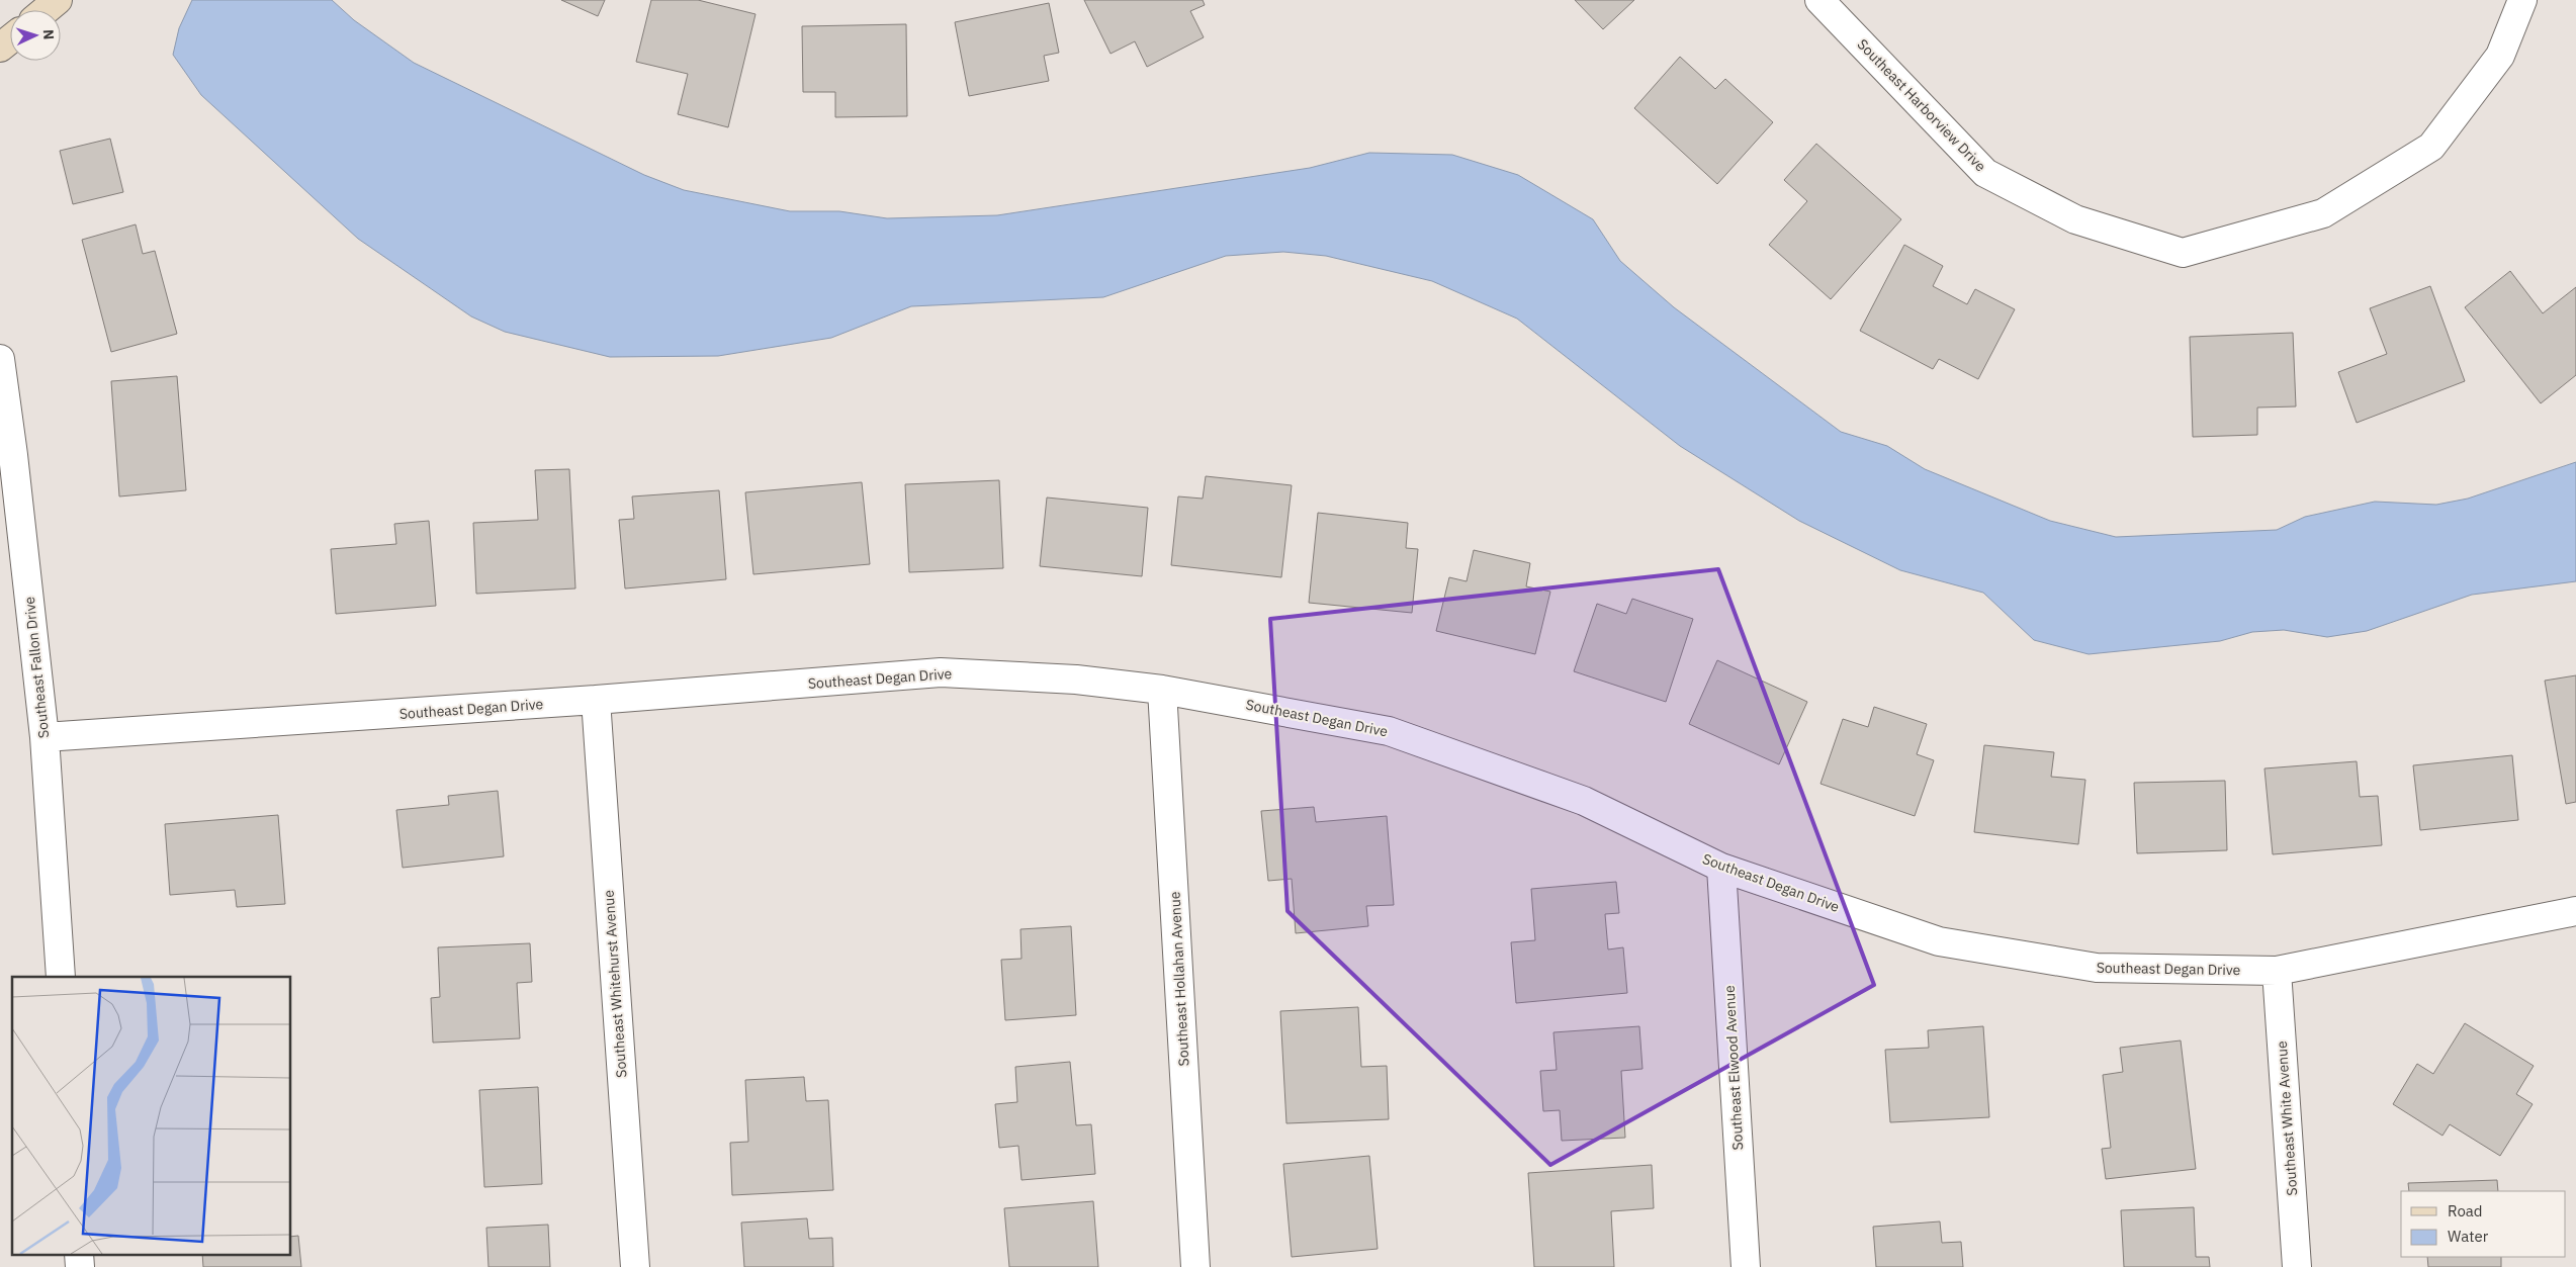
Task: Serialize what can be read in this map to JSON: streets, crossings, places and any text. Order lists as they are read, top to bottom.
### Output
{
  "streets": {
    "street": [
      "Southeast Harborview Drive",
      "Southeast Fallon Drive",
      "Southeast Degan Drive",
      "Southeast Hollahan Avenue",
      "Southeast Whitehurst Avenue",
      "Southeast Elwood Avenue",
      "Southeast White Avenue"
    ]
  },
  "crossings": [
    ["Southeast Fallon Drive", "Southeast Degan Drive"],
    ["Southeast Degan Drive", "Southeast Hollahan Avenue"],
    ["Southeast Degan Drive", "Southeast Whitehurst Avenue"],
    ["Southeast Degan Drive", "Southeast Elwood Avenue"],
    ["Southeast Degan Drive", "Southeast White Avenue"]
  ],
  "legend": ["Road", "Water"],
  "north": "right"
}
